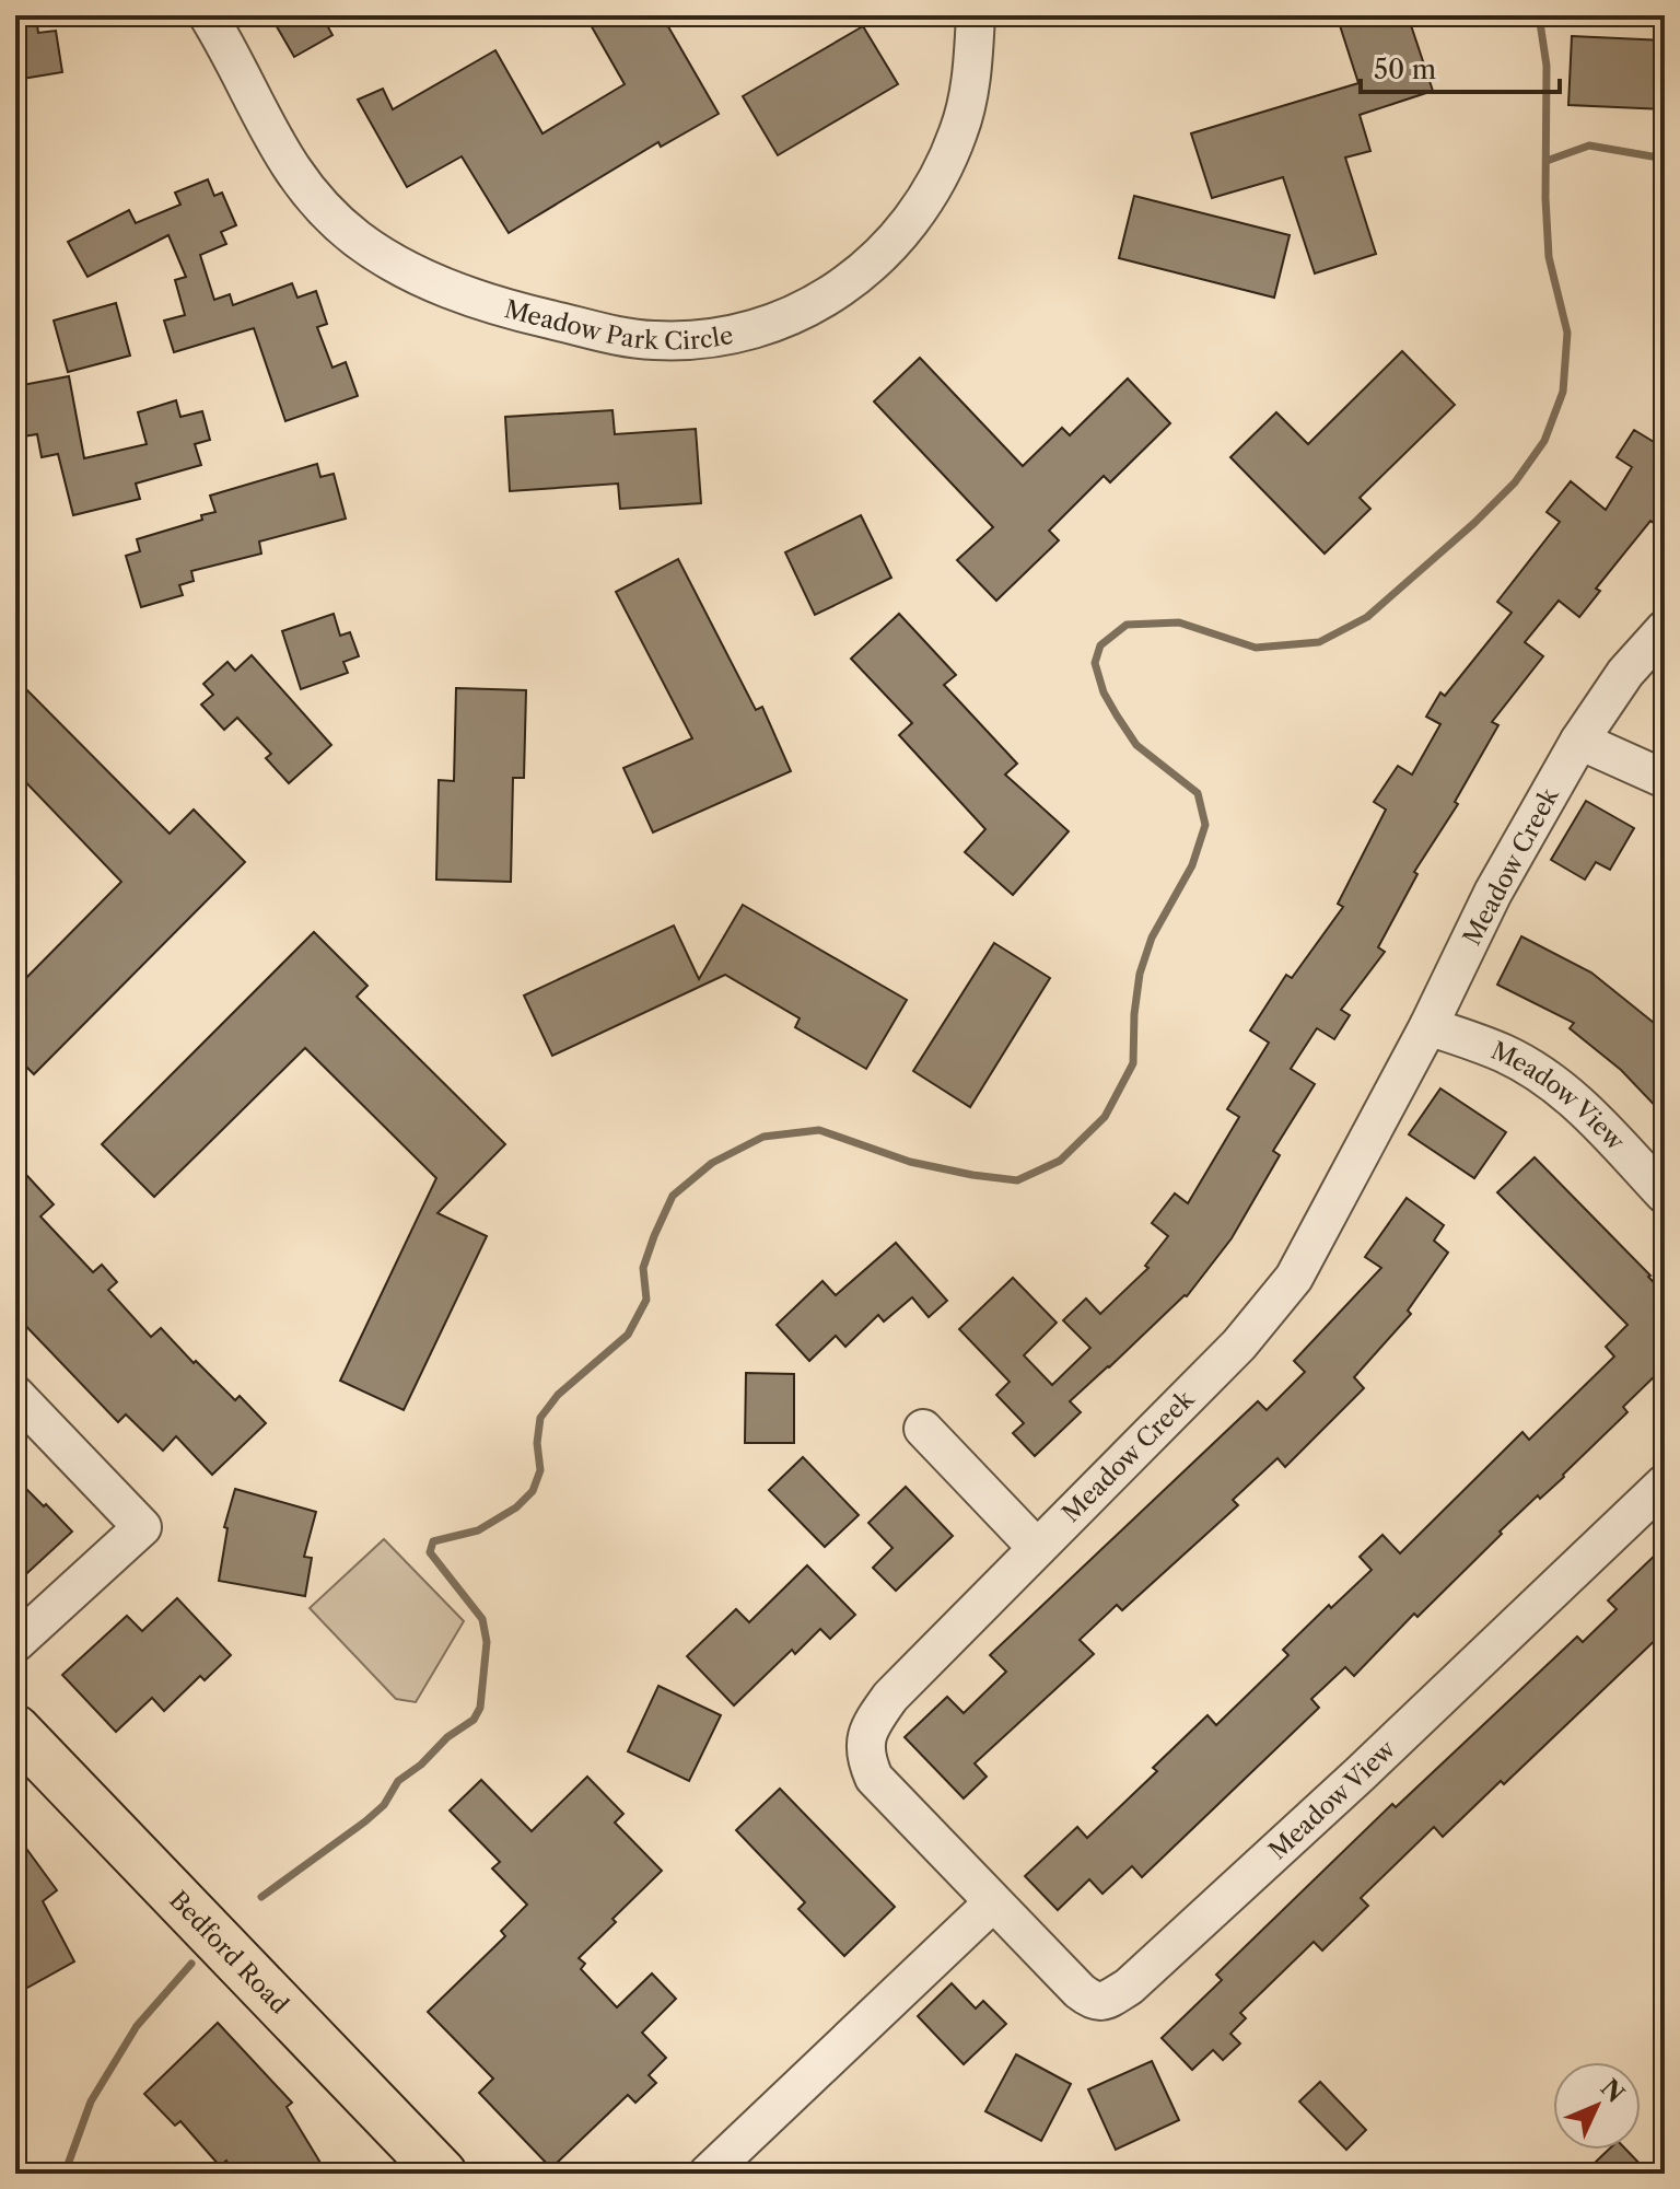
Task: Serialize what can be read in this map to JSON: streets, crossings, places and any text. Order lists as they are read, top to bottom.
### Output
{
  "streets": {
    "main road": ["Bedford Road"],
    "street": ["Meadow Park Circle", "Meadow Creek", "Meadow View"]
  },
  "crossings": [
    ["Meadow Creek", "Meadow View"]
  ],
  "scale_bar": "50 m",
  "north": "top right"
}
